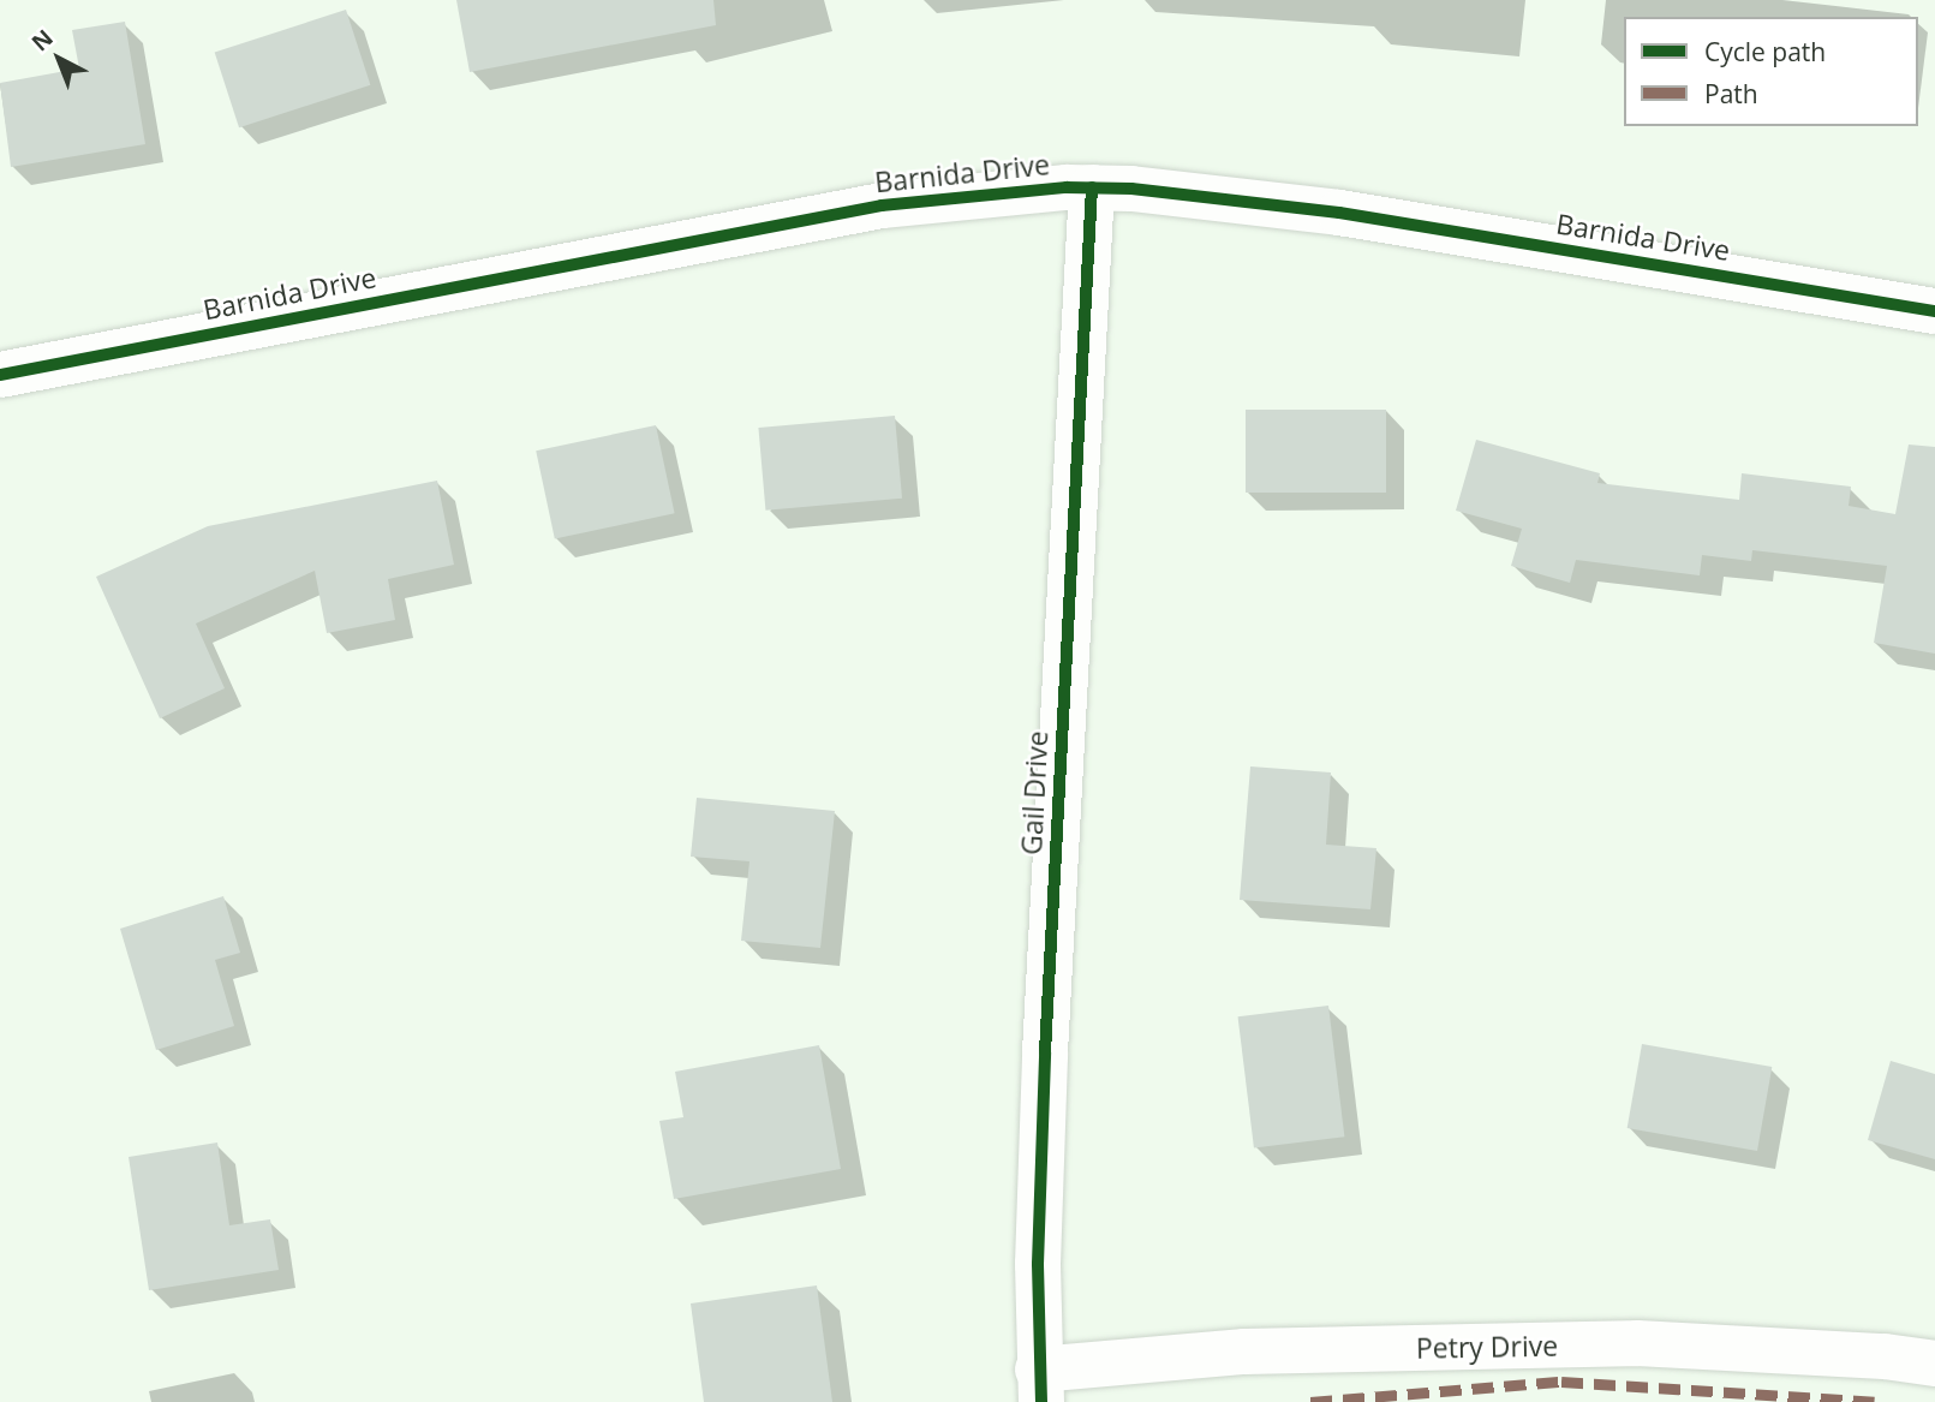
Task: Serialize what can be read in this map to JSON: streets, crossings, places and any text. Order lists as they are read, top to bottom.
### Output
{
  "streets": {
    "street": ["Barnida Drive", "Gail Drive", "Petry Drive"]
  },
  "crossings": [
    ["Barnida Drive", "Gail Drive"],
    ["Gail Drive", "Petry Drive"]
  ],
  "legend": ["Cycle path", "Path"],
  "north": "top left"
}
